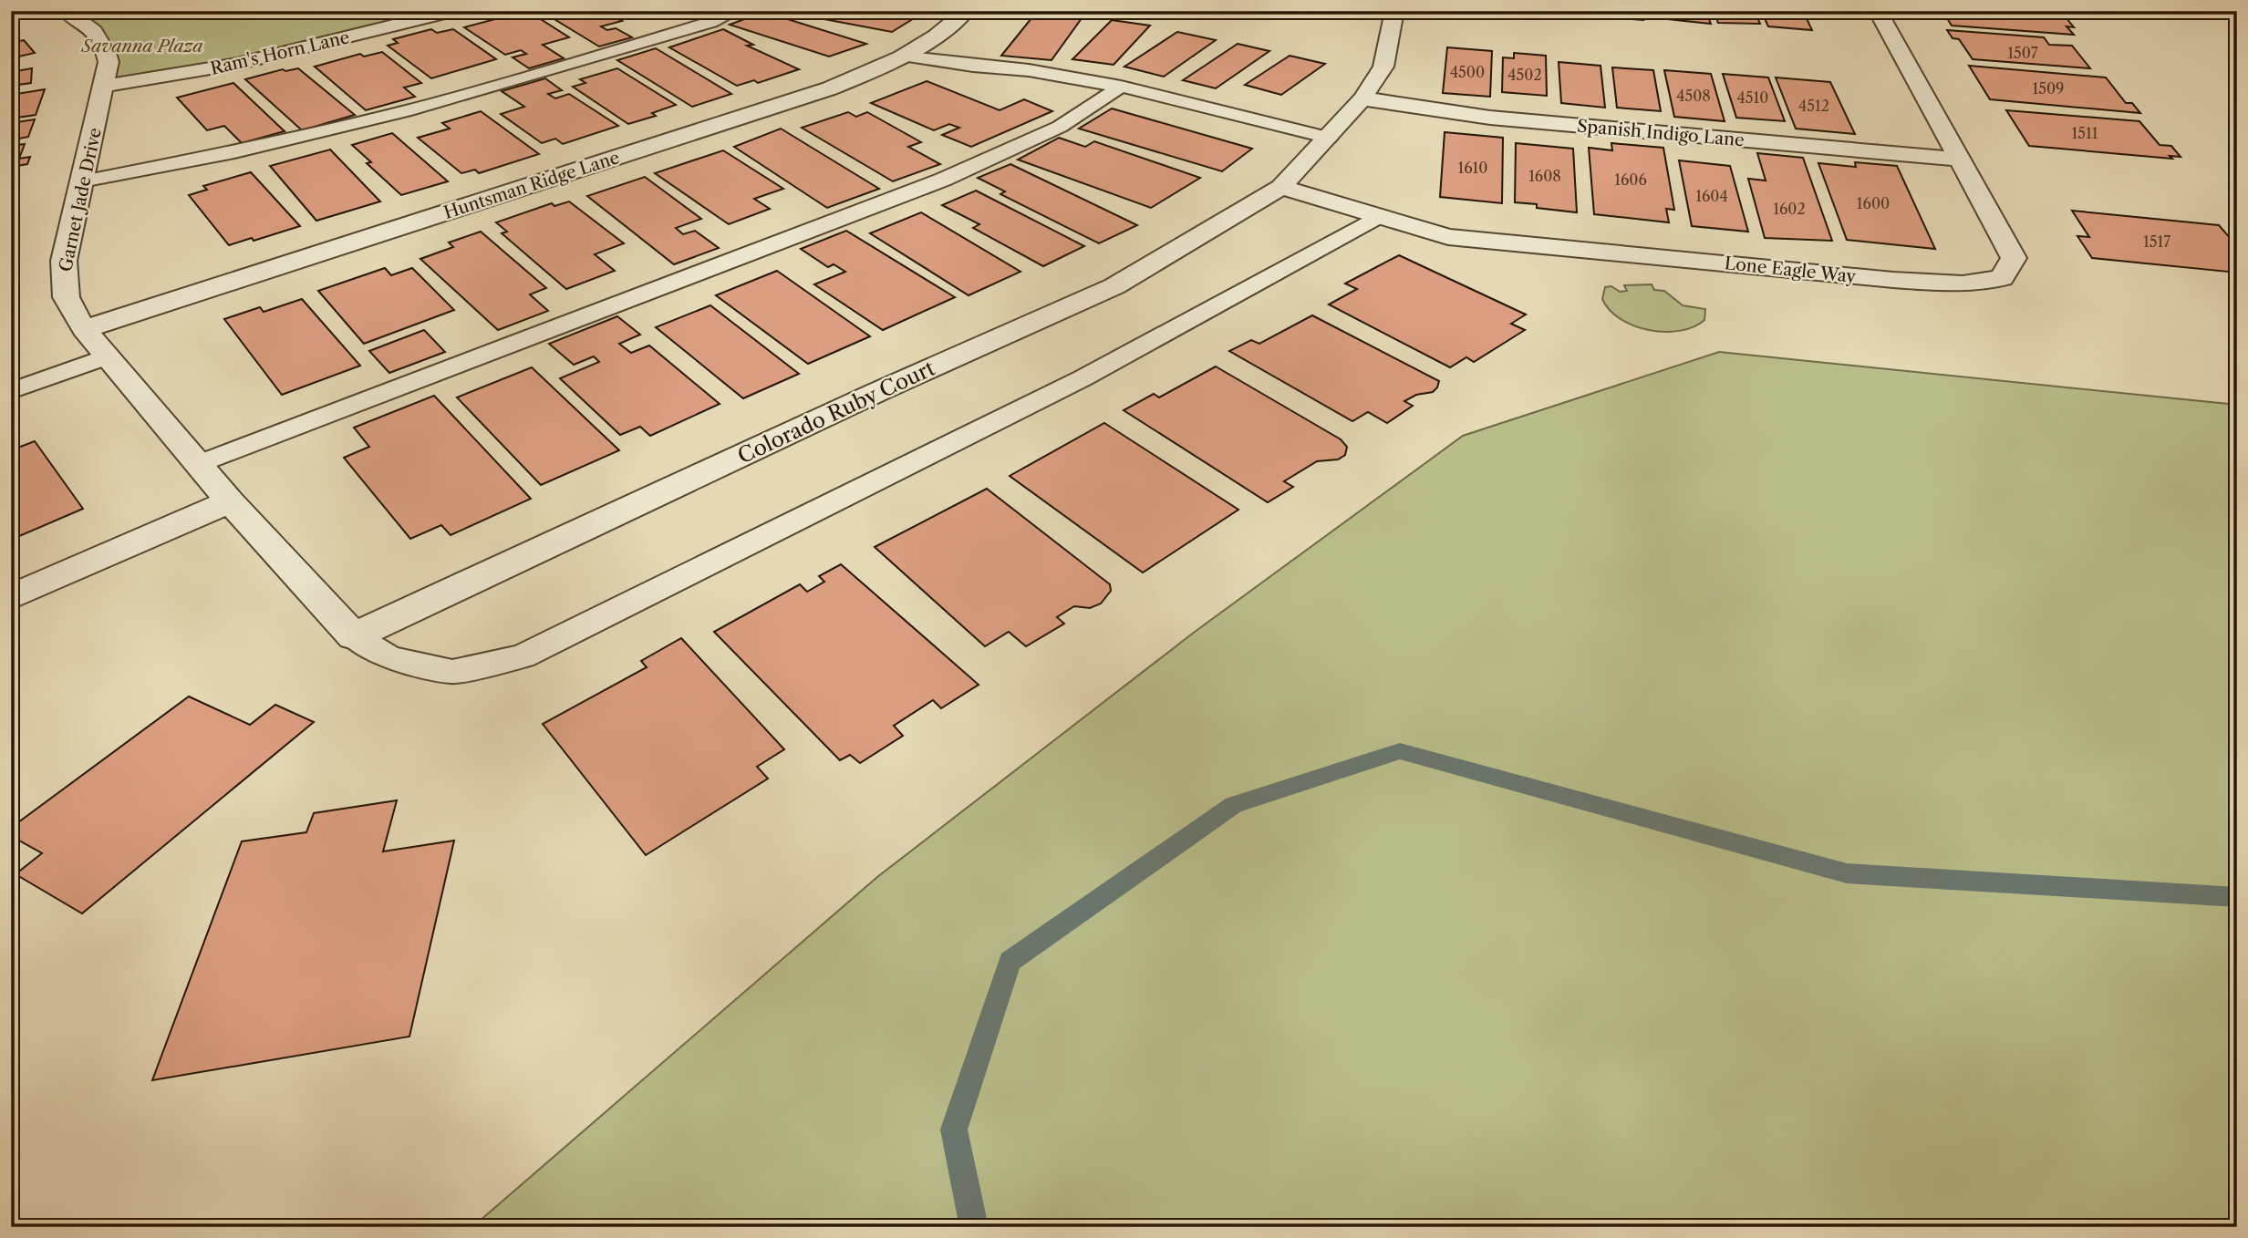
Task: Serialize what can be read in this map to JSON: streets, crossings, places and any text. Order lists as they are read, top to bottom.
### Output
{
  "streets": {
    "street": [
      "Ram's Horn Lane",
      "Spanish Indigo Lane",
      "Huntsman Ridge Lane",
      "Garnet Jade Drive",
      "Lone Eagle Way",
      "Colorado Ruby Court"
    ]
  },
  "crossings": [
    ["Ram's Horn Lane", "Garnet Jade Drive"],
    ["Spanish Indigo Lane", "Lone Eagle Way"],
    ["Spanish Indigo Lane", "Colorado Ruby Court"],
    ["Huntsman Ridge Lane", "Garnet Jade Drive"],
    ["Lone Eagle Way", "Colorado Ruby Court"]
  ],
  "parks": ["Savanna Plaza"],
  "house_numbers": [
    "1507",
    "4500",
    "4502",
    "1509",
    "4508",
    "4510",
    "4512",
    "1511",
    "1610",
    "1608",
    "1606",
    "1604",
    "1600",
    "1602",
    "1517"
  ]
}
